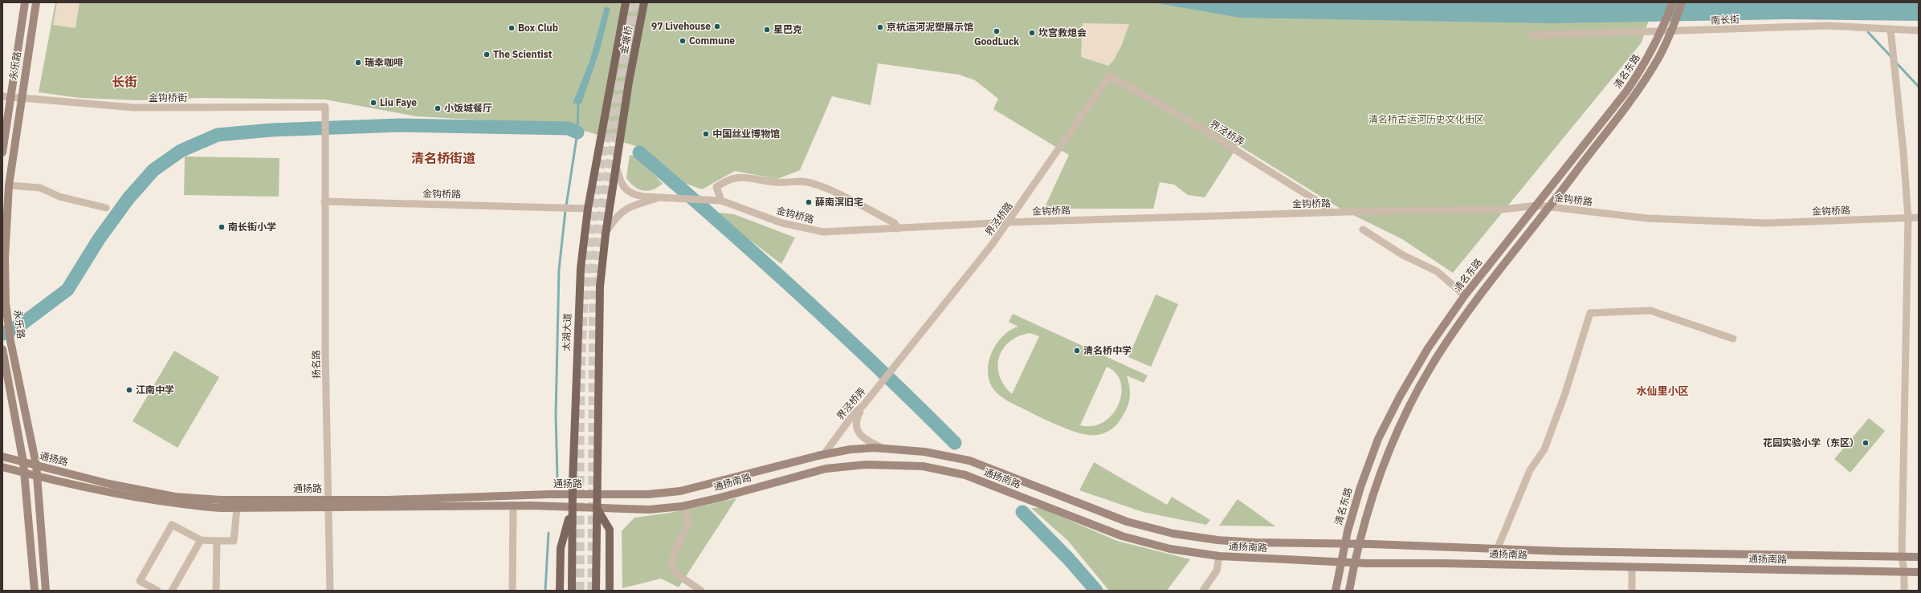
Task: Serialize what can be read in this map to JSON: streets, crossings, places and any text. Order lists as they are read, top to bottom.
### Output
{
  "streets": {
    "main road": [
      "金塘桥",
      "永乐路",
      "清名东路",
      "太湖大道",
      "通扬路",
      "通扬南路"
    ],
    "street": [
      "南长街",
      "金钩桥街",
      "界泾桥弄",
      "金钩桥路",
      "界泾桥路",
      "扬名路"
    ]
  },
  "crossings": [
    ["永乐路", "金钩桥街"],
    ["永乐路", "通扬路"],
    ["清名东路", "金钩桥路"],
    ["清名东路", "通扬南路"],
    ["金钩桥街", "扬名路"],
    ["界泾桥弄", "金钩桥路"],
    ["界泾桥弄", "界泾桥路"],
    ["界泾桥弄", "通扬南路"],
    ["金钩桥路", "界泾桥路"],
    ["金钩桥路", "太湖大道"],
    ["金钩桥路", "扬名路"],
    ["太湖大道", "通扬路"],
    ["扬名路", "通扬路"],
    ["通扬路", "通扬南路"]
  ],
  "districts": ["长街", "清名桥街道", "水仙里小区"],
  "parks": ["清名桥古运河历史文化街区"],
  "places": [
    "97 Livehouse",
    "京杭运河泥塑展示馆",
    "Box Club",
    "星巴克",
    "GoodLuck",
    "坎宫救熄会",
    "Commune",
    "The Scientist",
    "瑞幸咖啡",
    "Liu Faye",
    "小饭城餐厅",
    "中国丝业博物馆",
    "薛南溟旧宅",
    "南长街小学",
    "清名桥中学",
    "江南中学",
    "花园实验小学（东区）"
  ]
}
